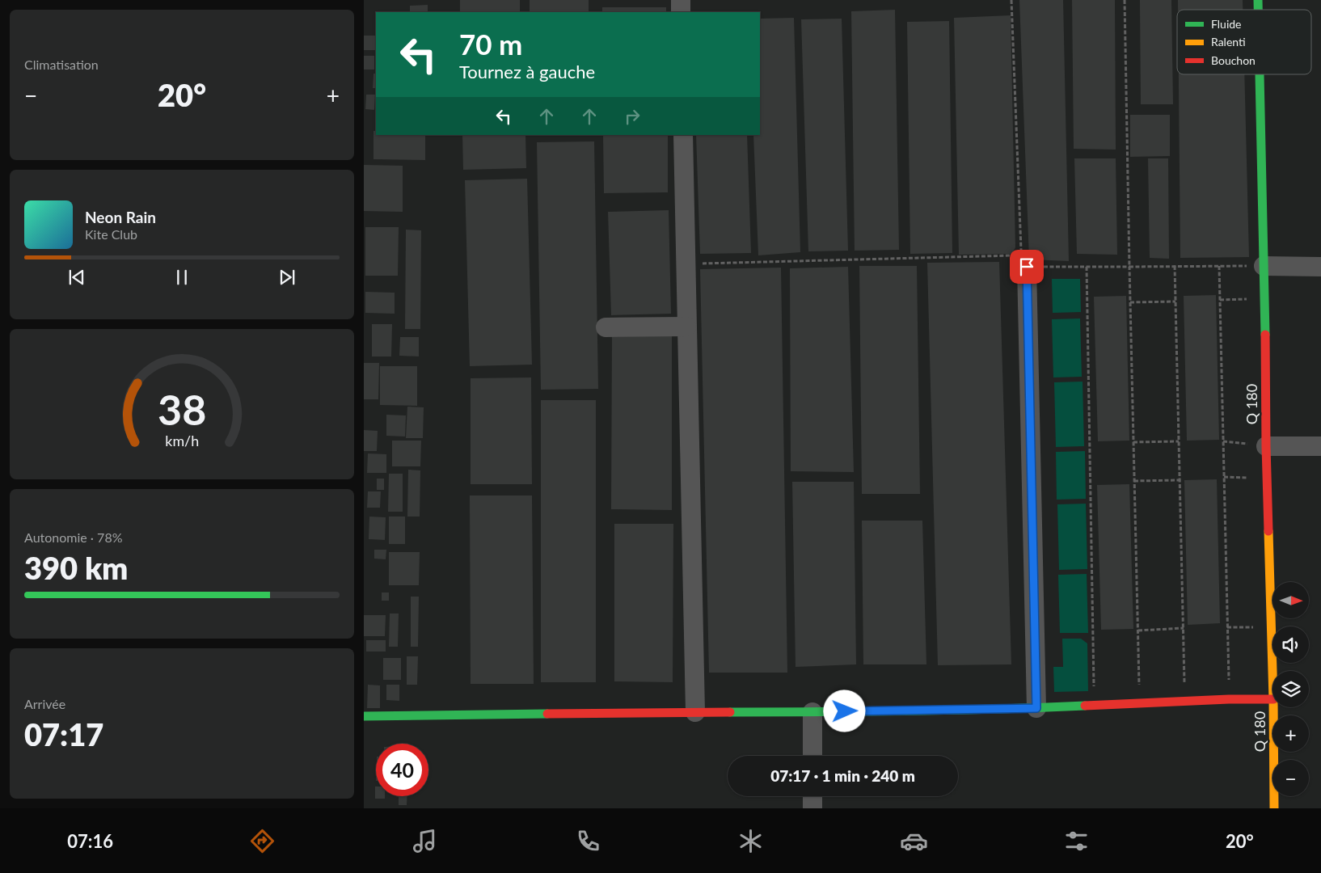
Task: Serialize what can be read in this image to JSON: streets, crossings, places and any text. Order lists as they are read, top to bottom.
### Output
{
  "streets": {
    "street": ["Q 180"]
  },
  "legend": ["Fluide", "Ralenti", "Bouchon"],
  "north": "right",
  "page": {
    "tile": [
      "Climatisation",
      ["Autonomie · 78%", "390 km"],
      ["Arrivée", "07:17"]
    ],
    "turn": ["70 m", "Tournez à gauche"],
    "heat": ["−", "20°", "+"],
    "song": ["Neon Rain", "Kite Club"],
    "map_buttons": ["+", "−"],
    "limit": "40",
    "trip": "07:17 · 1 min · 240 m",
    "tabs": ["07:16", "20°"],
    "gauge": ["38", "km/h"]
  }
}
